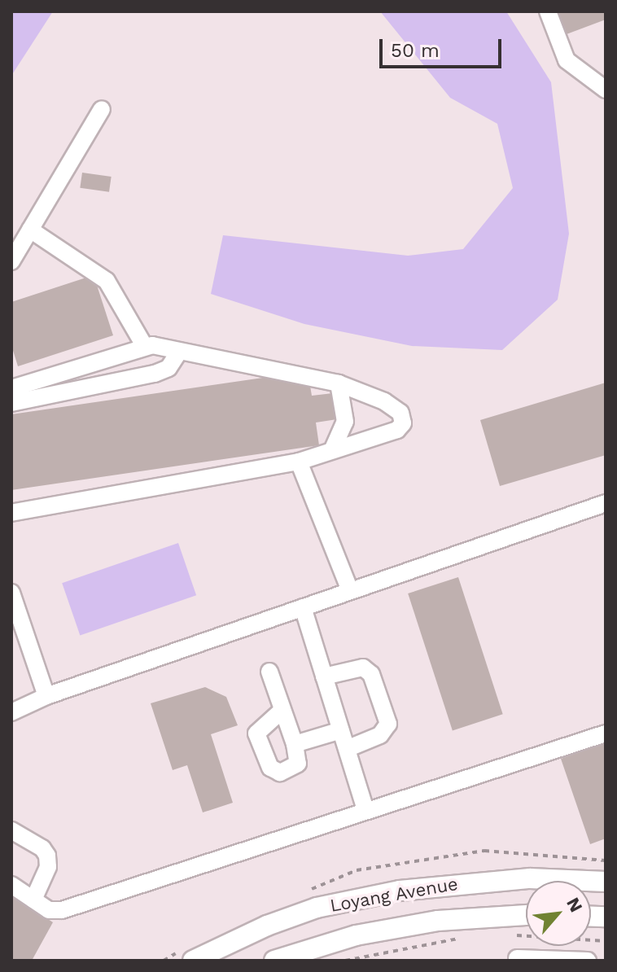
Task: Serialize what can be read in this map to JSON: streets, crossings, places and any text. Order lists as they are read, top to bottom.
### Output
{
  "streets": {
    "main road": ["Loyang Avenue"]
  },
  "scale_bar": "50 m",
  "north": "top right"
}
